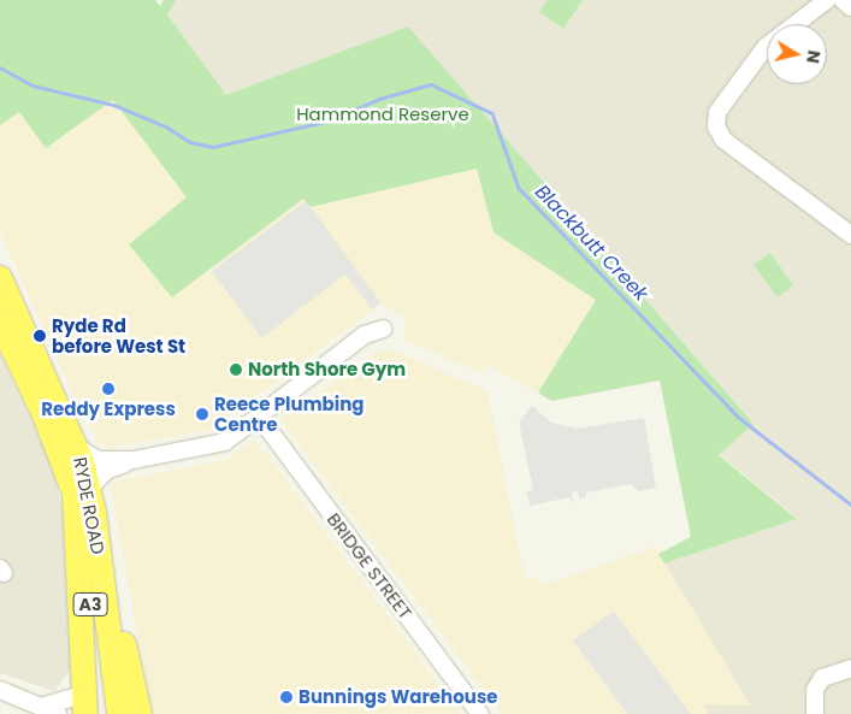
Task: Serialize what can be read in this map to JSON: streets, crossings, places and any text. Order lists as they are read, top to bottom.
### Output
{
  "streets": {
    "highway": ["RYDE ROAD", "A3"],
    "street": ["BRIDGE STREET"]
  },
  "water": ["Blackbutt Creek"],
  "parks": ["Hammond Reserve"],
  "places": [
    "Ryde Rd before West St",
    "North Shore Gym",
    "Reddy Express",
    "Reece Plumbing Centre",
    "Bunnings Warehouse"
  ],
  "north": "right"
}
